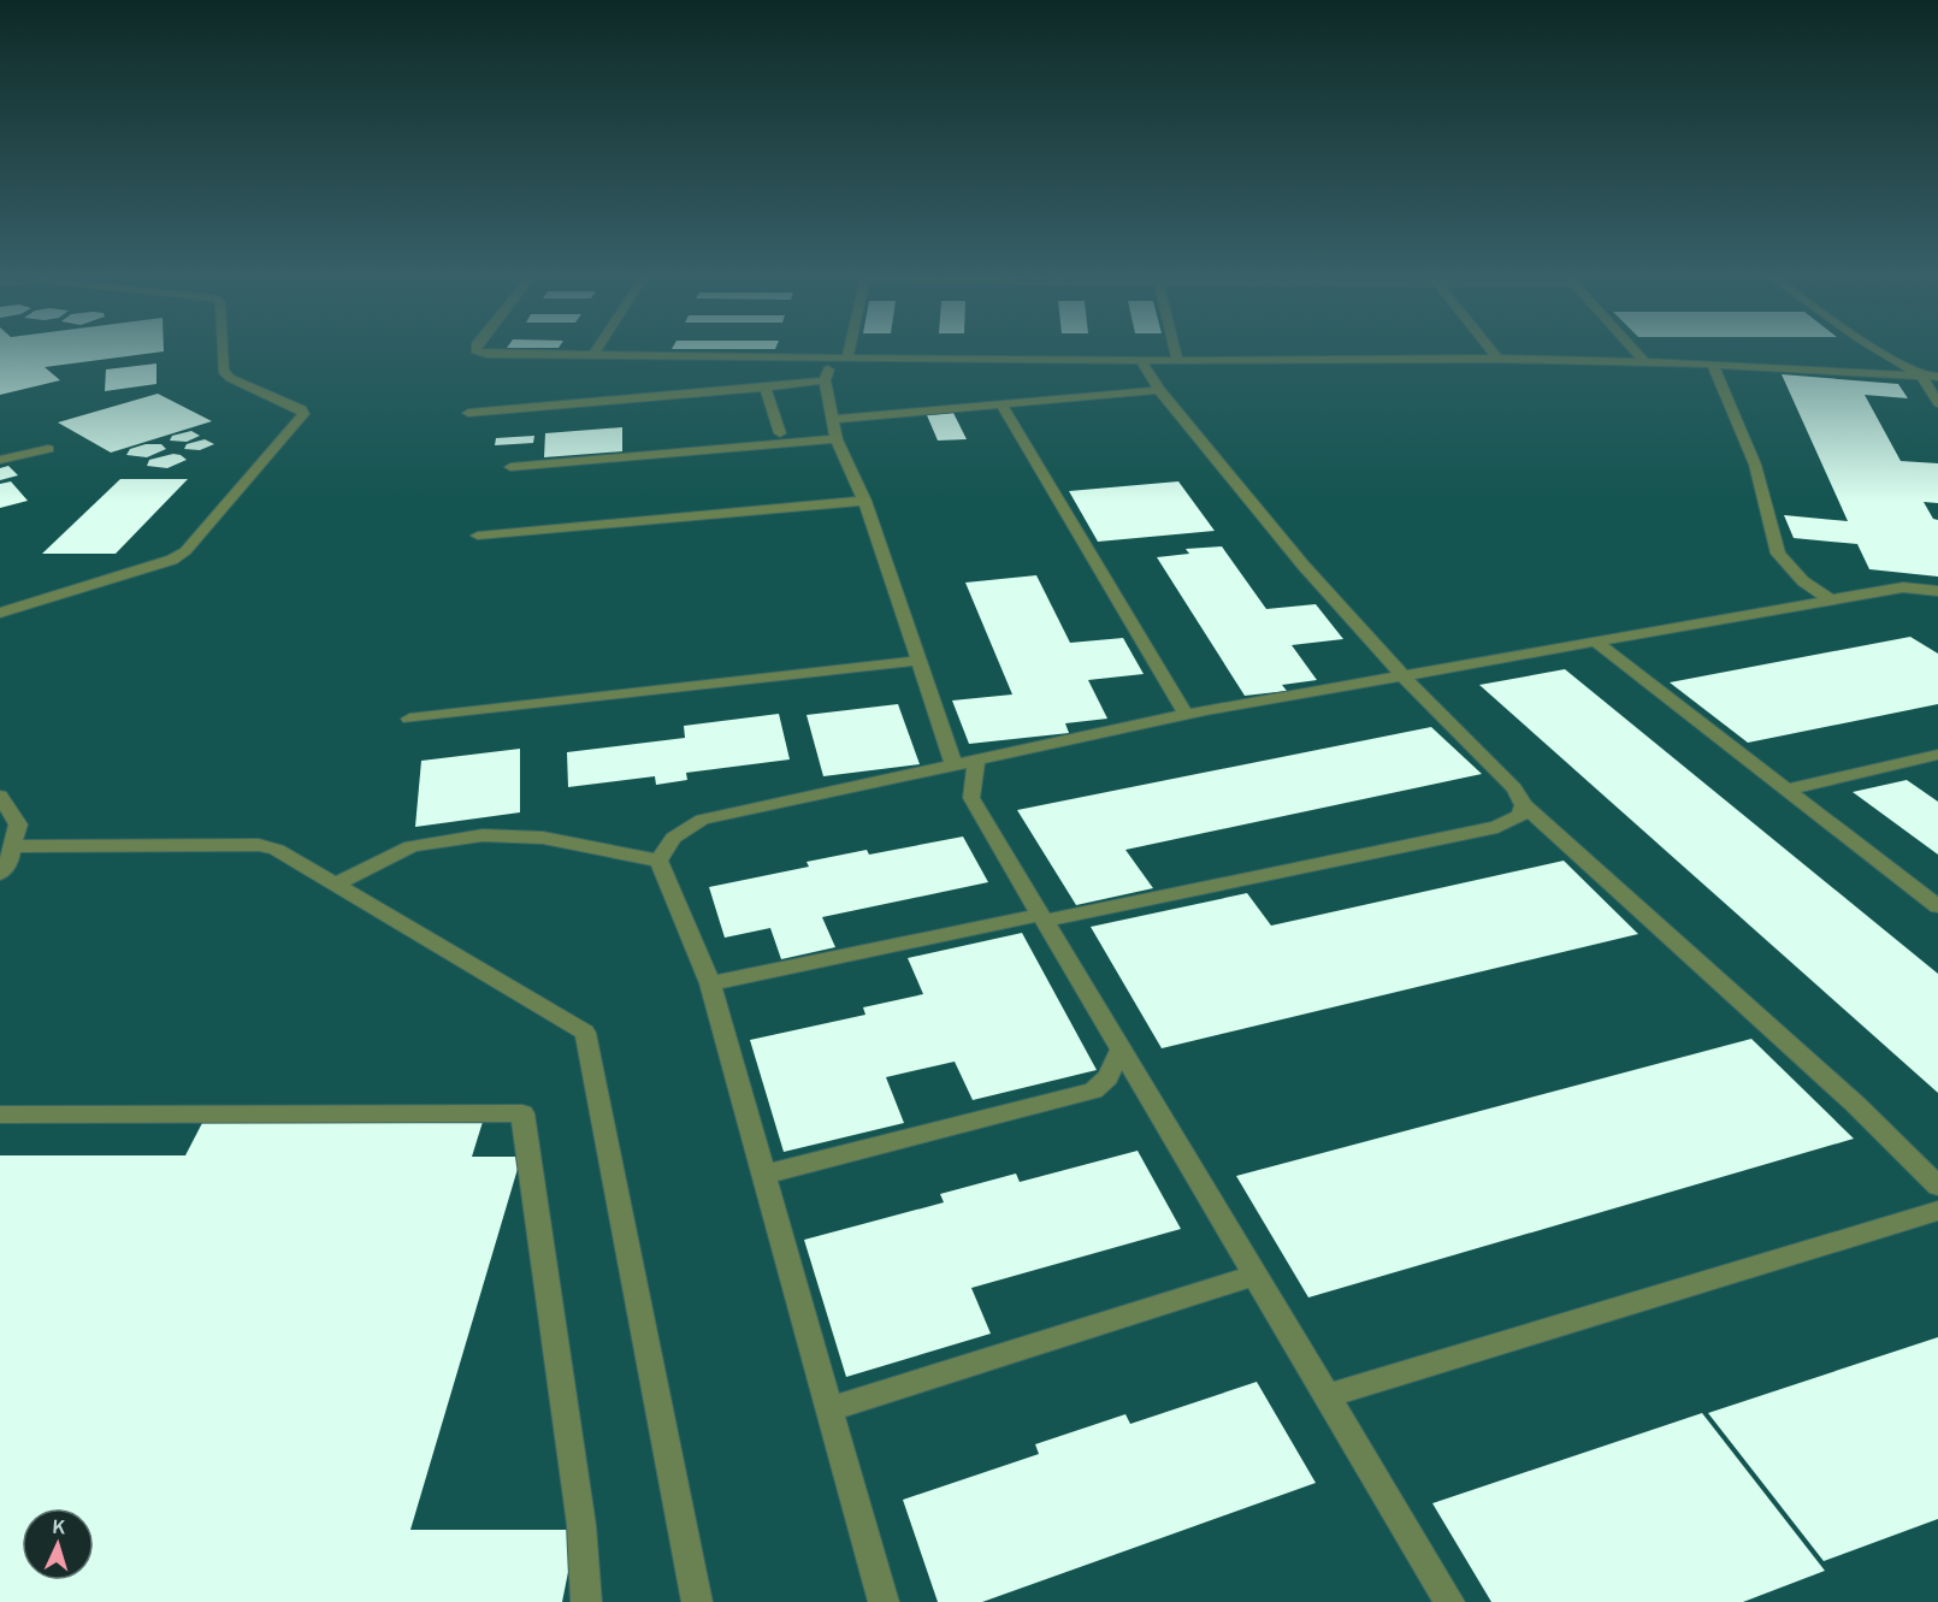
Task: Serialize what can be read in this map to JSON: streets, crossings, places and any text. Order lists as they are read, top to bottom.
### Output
{
  "north": "top"
}
